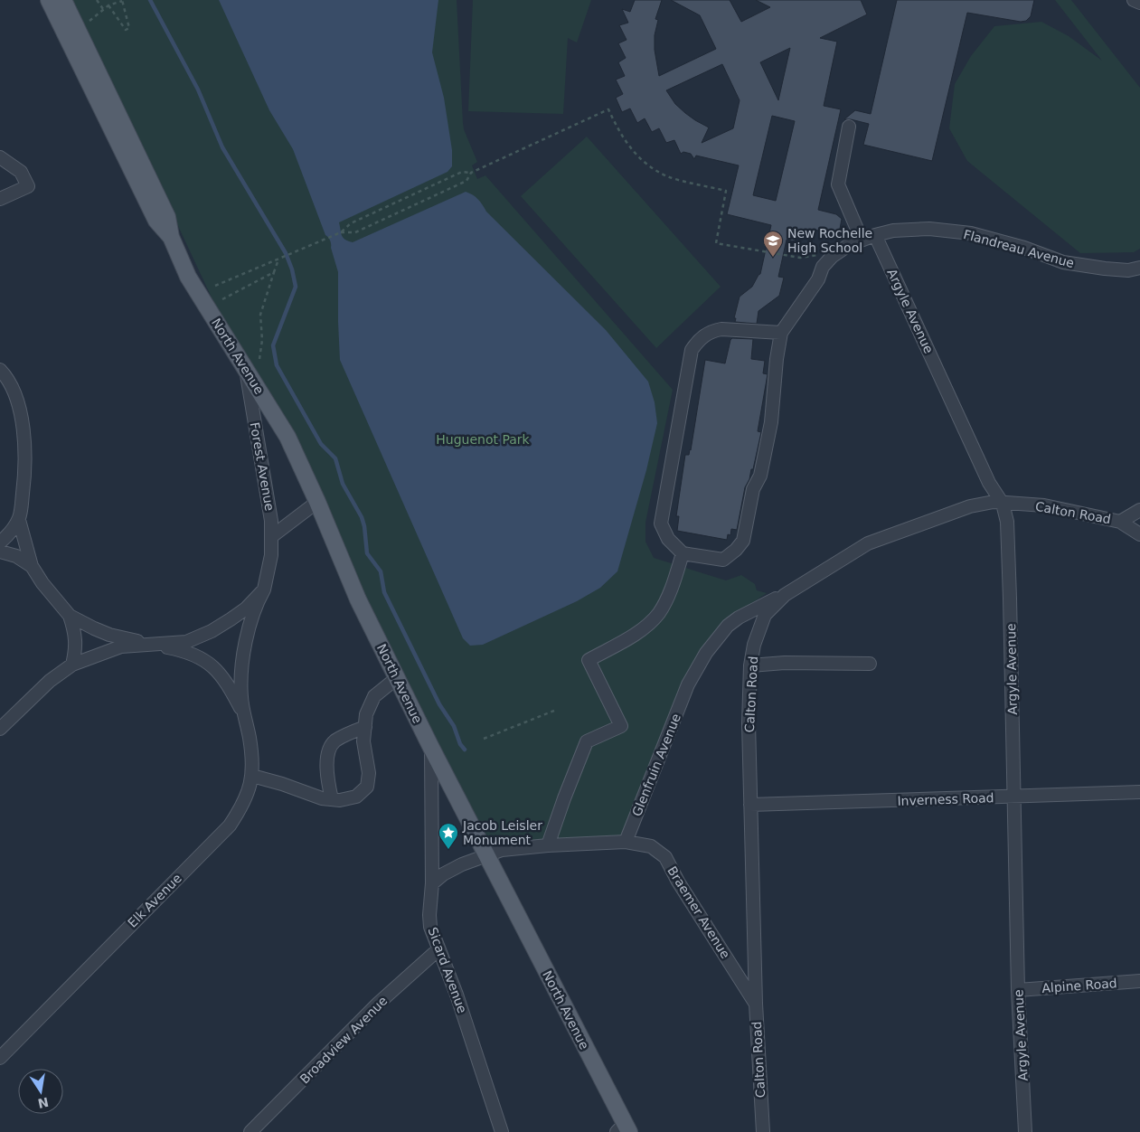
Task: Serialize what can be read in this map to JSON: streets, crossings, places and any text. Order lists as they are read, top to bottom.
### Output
{
  "streets": {
    "main road": ["North Avenue"],
    "street": [
      "Flandreau Avenue",
      "Argyle Avenue",
      "Forest Avenue",
      "Calton Road",
      "Glenfruin Avenue",
      "Inverness Road",
      "Elk Avenue",
      "Braemer Avenue",
      "Sicard Avenue",
      "Alpine Road",
      "Broadview Avenue"
    ]
  },
  "crossings": [
    ["Flandreau Avenue", "Argyle Avenue"],
    ["Argyle Avenue", "Calton Road"],
    ["Argyle Avenue", "Inverness Road"],
    ["Argyle Avenue", "Alpine Road"],
    ["North Avenue", "Forest Avenue"],
    ["North Avenue", "Sicard Avenue"],
    ["Forest Avenue", "Elk Avenue"],
    ["Calton Road", "Glenfruin Avenue"],
    ["Calton Road", "Inverness Road"],
    ["Calton Road", "Braemer Avenue"],
    ["Glenfruin Avenue", "Braemer Avenue"],
    ["Sicard Avenue", "Broadview Avenue"]
  ],
  "parks": ["Huguenot Park"],
  "places": {
    "school or university": ["New Rochelle High School"],
    "place": ["Jacob Leisler Monument"]
  },
  "north": "bottom"
}
